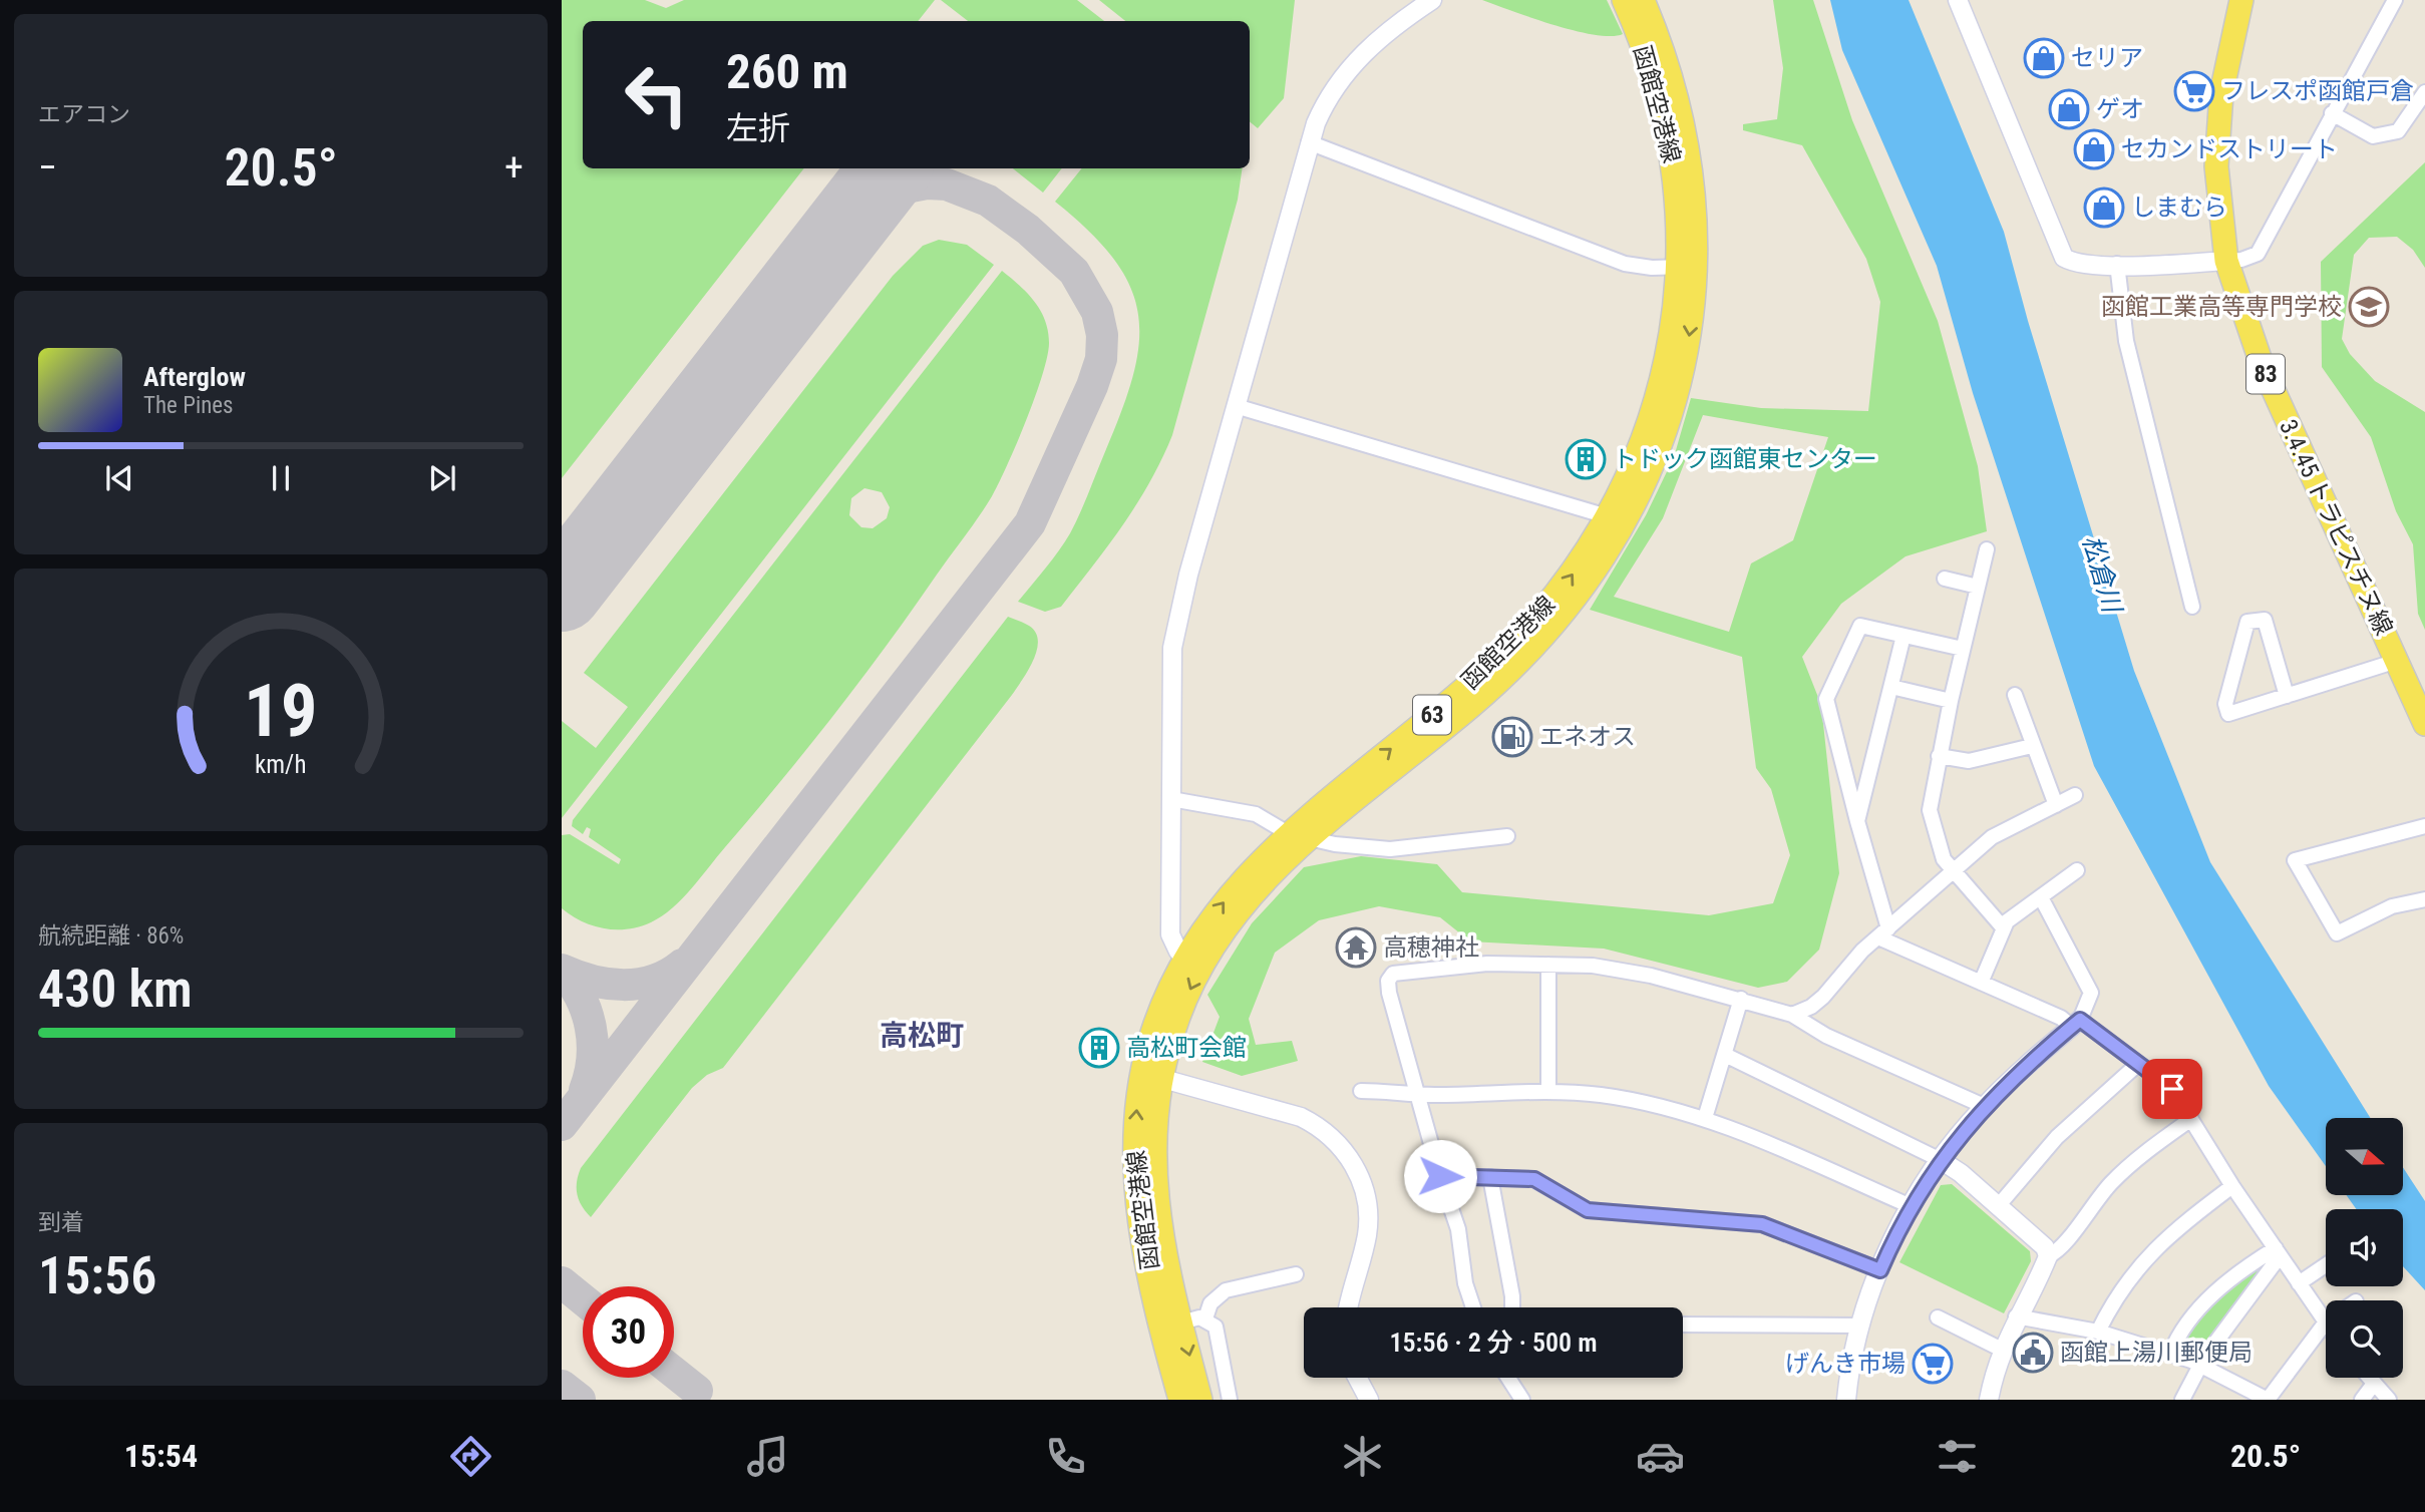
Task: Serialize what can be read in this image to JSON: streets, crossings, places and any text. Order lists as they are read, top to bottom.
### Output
{
  "streets": {
    "main road": [
      "函館空港線",
      "83",
      "3.4.45 トラピスチヌ線",
      "63"
    ]
  },
  "districts": ["高松町"],
  "water": ["松倉川"],
  "places": {
    "shop": [
      "セリア",
      "ゲオ",
      "セカンドストリート",
      "しまむら"
    ],
    "supermarket": ["フレスポ函館戸倉", "げんき市場"],
    "school or university": ["函館工業高等専門学校"],
    "building": ["トドック函館東センター", "高松町会館"],
    "fuel station": ["エネオス"],
    "temple": ["高穂神社"],
    "public building": ["函館上湯川郵便局"]
  },
  "north": "right",
  "page": {
    "tile": [
      "エアコン",
      ["航続距離 · 86%", "430 km"],
      ["到着", "15:56"]
    ],
    "turn": ["260 m", "左折"],
    "heat": ["−", "20.5°", "+"],
    "song": ["Afterglow", "The Pines"],
    "limit": "30",
    "trip": "15:56 · 2 分 · 500 m",
    "tabs": ["15:54", "20.5°"],
    "gauge": ["19", "km/h"]
  }
}
